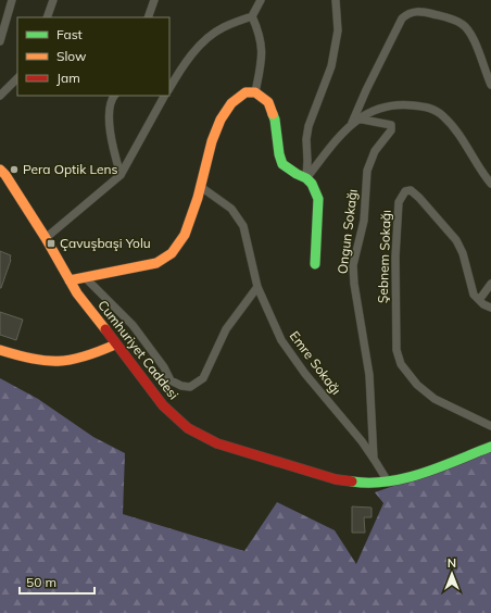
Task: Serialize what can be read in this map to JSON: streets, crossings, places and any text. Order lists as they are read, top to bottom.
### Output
{
  "streets": {
    "main road": ["Cumhuriyet Caddesi"],
    "street": ["Ongun Sokağı", "Şebnem Sokağı", "Emre Sokağı"]
  },
  "crossings": [
    ["Ongun Sokağı", "Emre Sokağı"],
    ["Cumhuriyet Caddesi", "Emre Sokağı"]
  ],
  "places": {
    "other": ["Pera Optik Lens"],
    "transit": ["Çavuşbaşi Yolu"]
  },
  "legend": ["Fast", "Slow", "Jam"],
  "scale_bar": "50 m",
  "north": "top"
}
